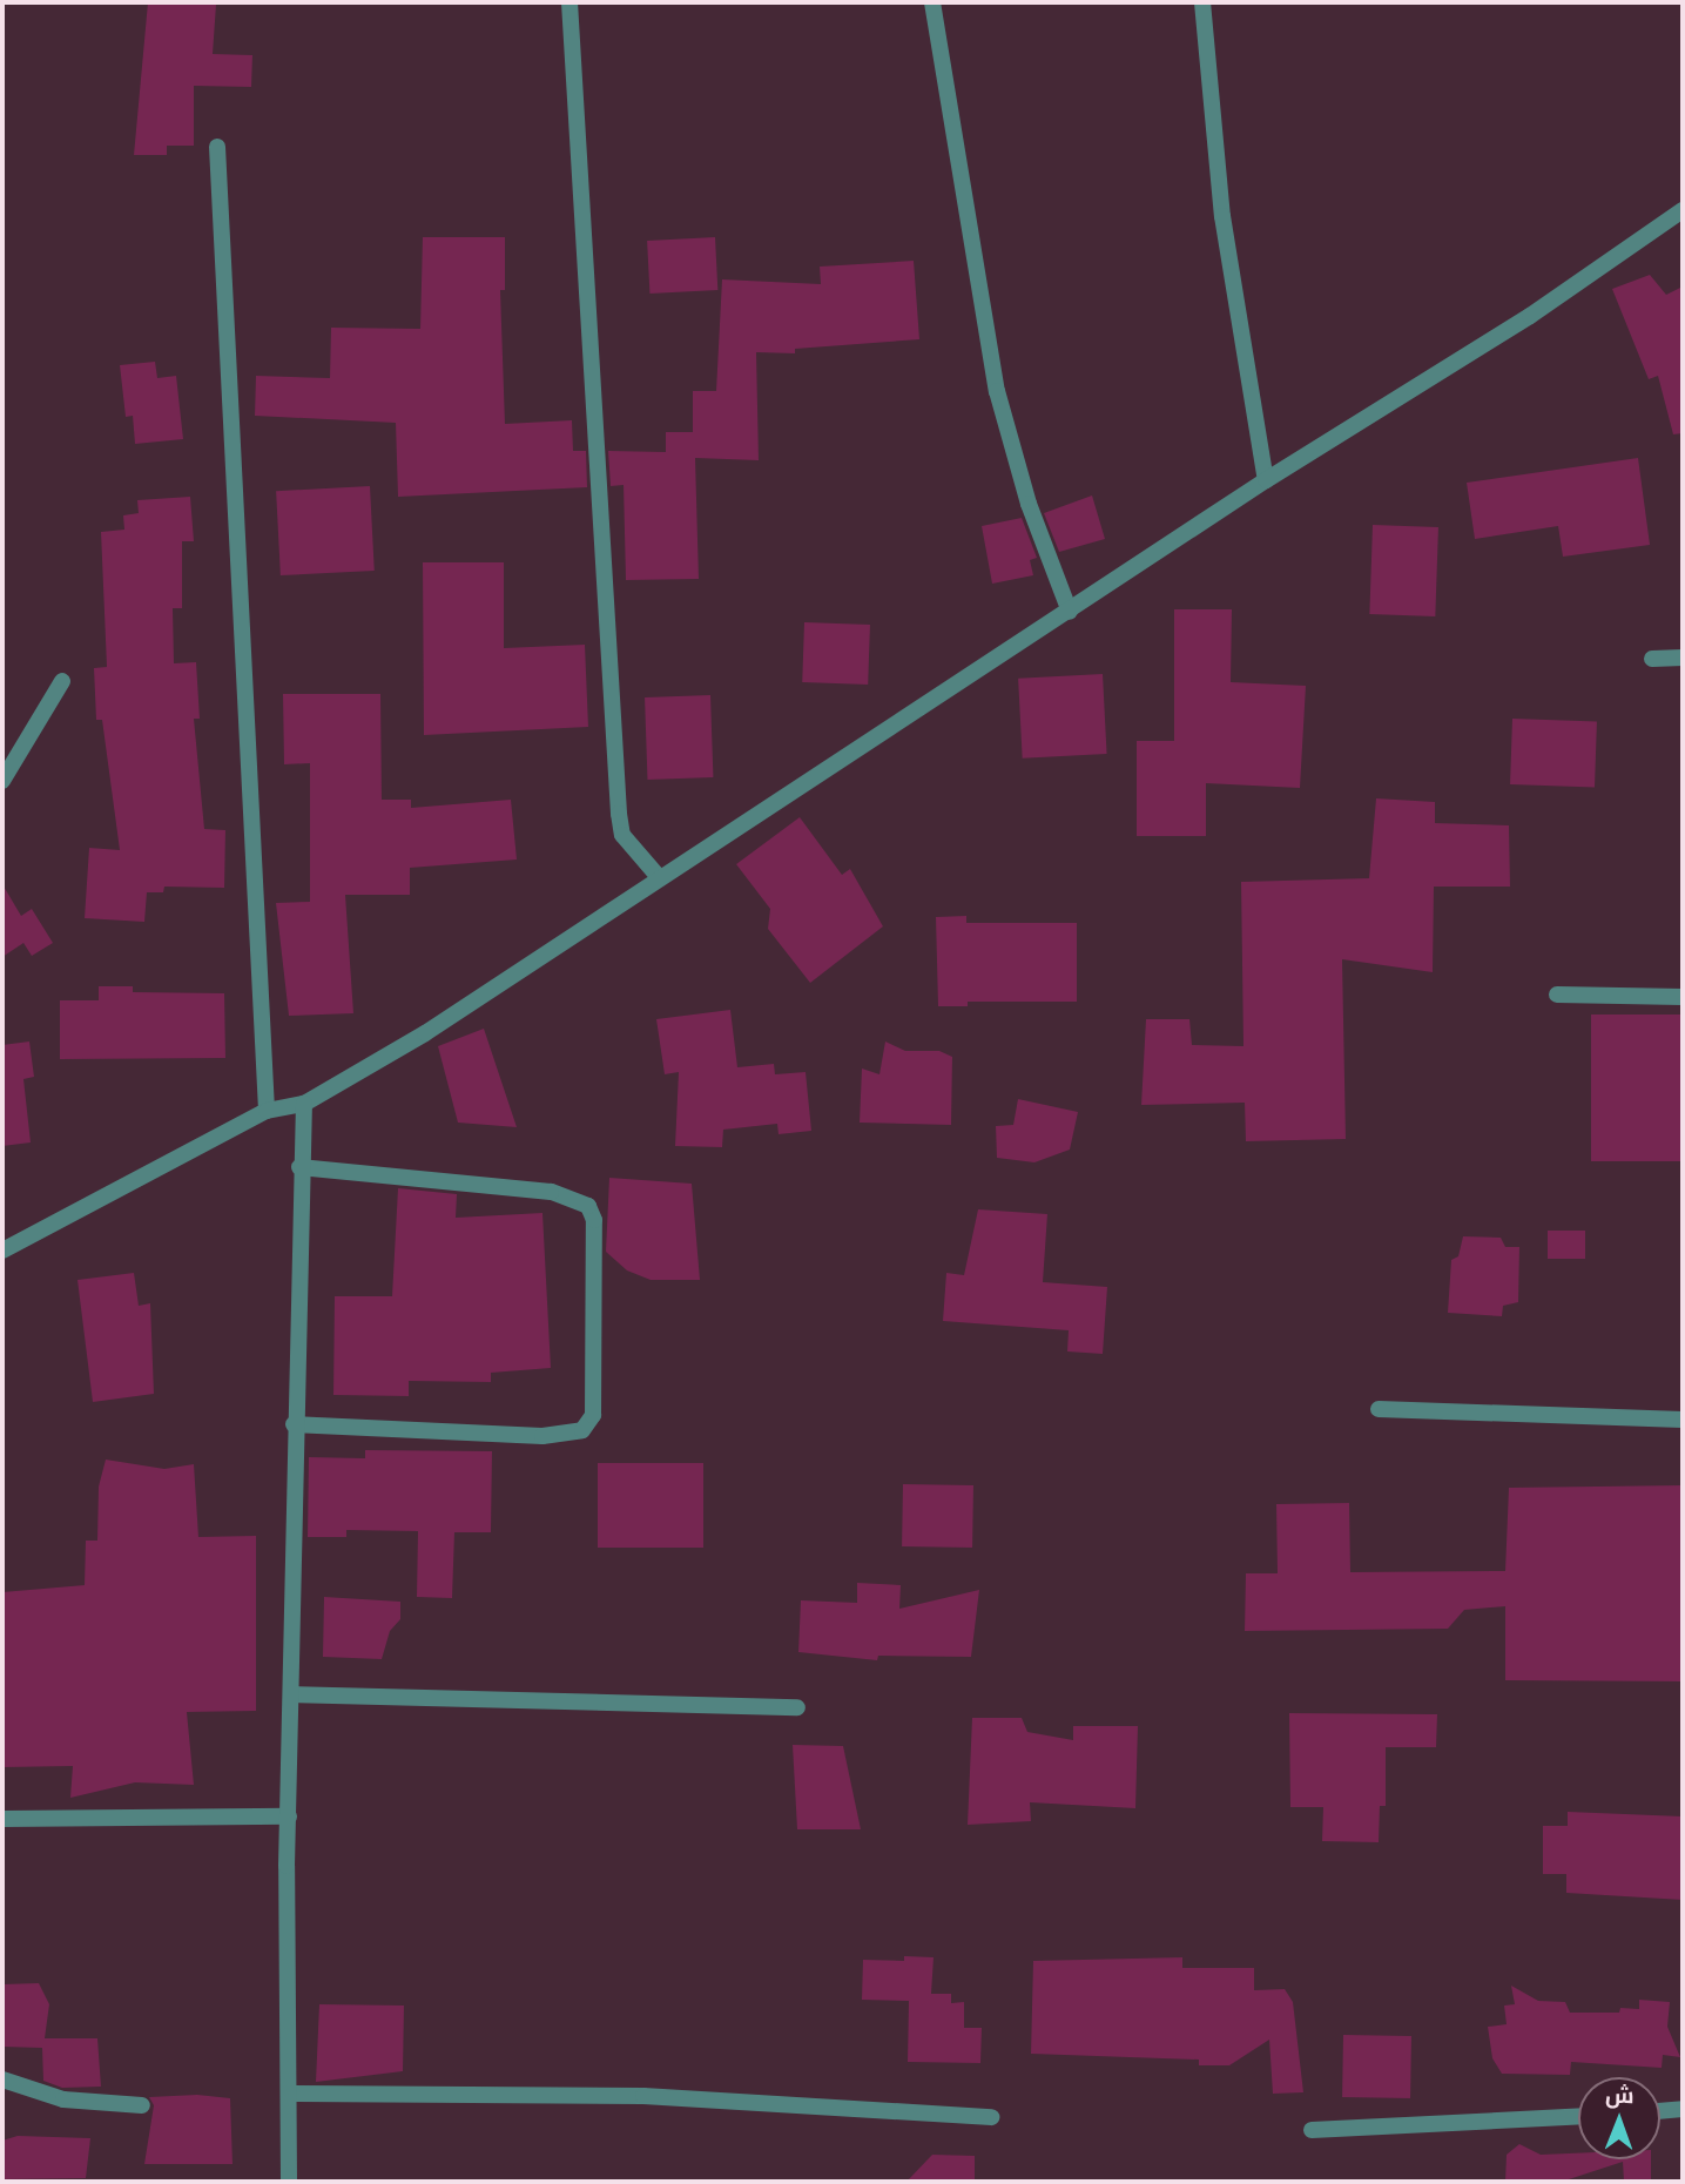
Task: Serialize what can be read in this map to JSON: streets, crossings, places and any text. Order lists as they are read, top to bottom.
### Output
{
  "north": "top"
}
